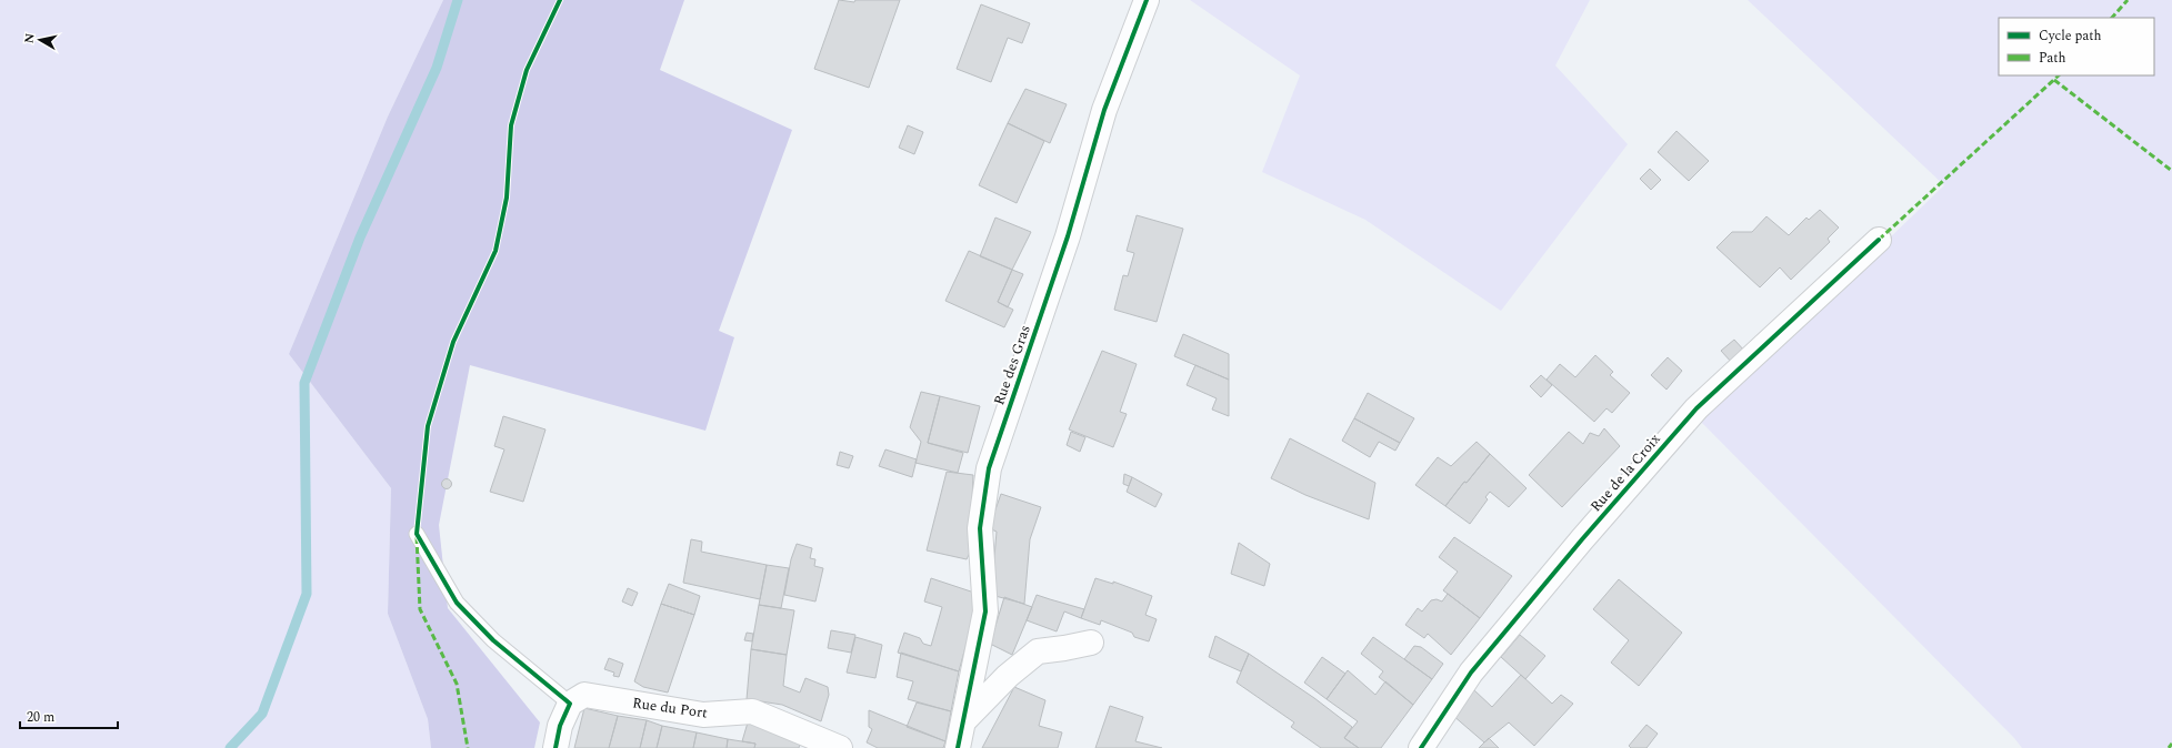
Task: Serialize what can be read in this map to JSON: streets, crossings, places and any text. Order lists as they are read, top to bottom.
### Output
{
  "streets": {
    "street": ["Rue des Gras", "Rue de la Croix", "Rue du Port"]
  },
  "legend": ["Cycle path", "Path"],
  "scale_bar": "20 m",
  "north": "left"
}
